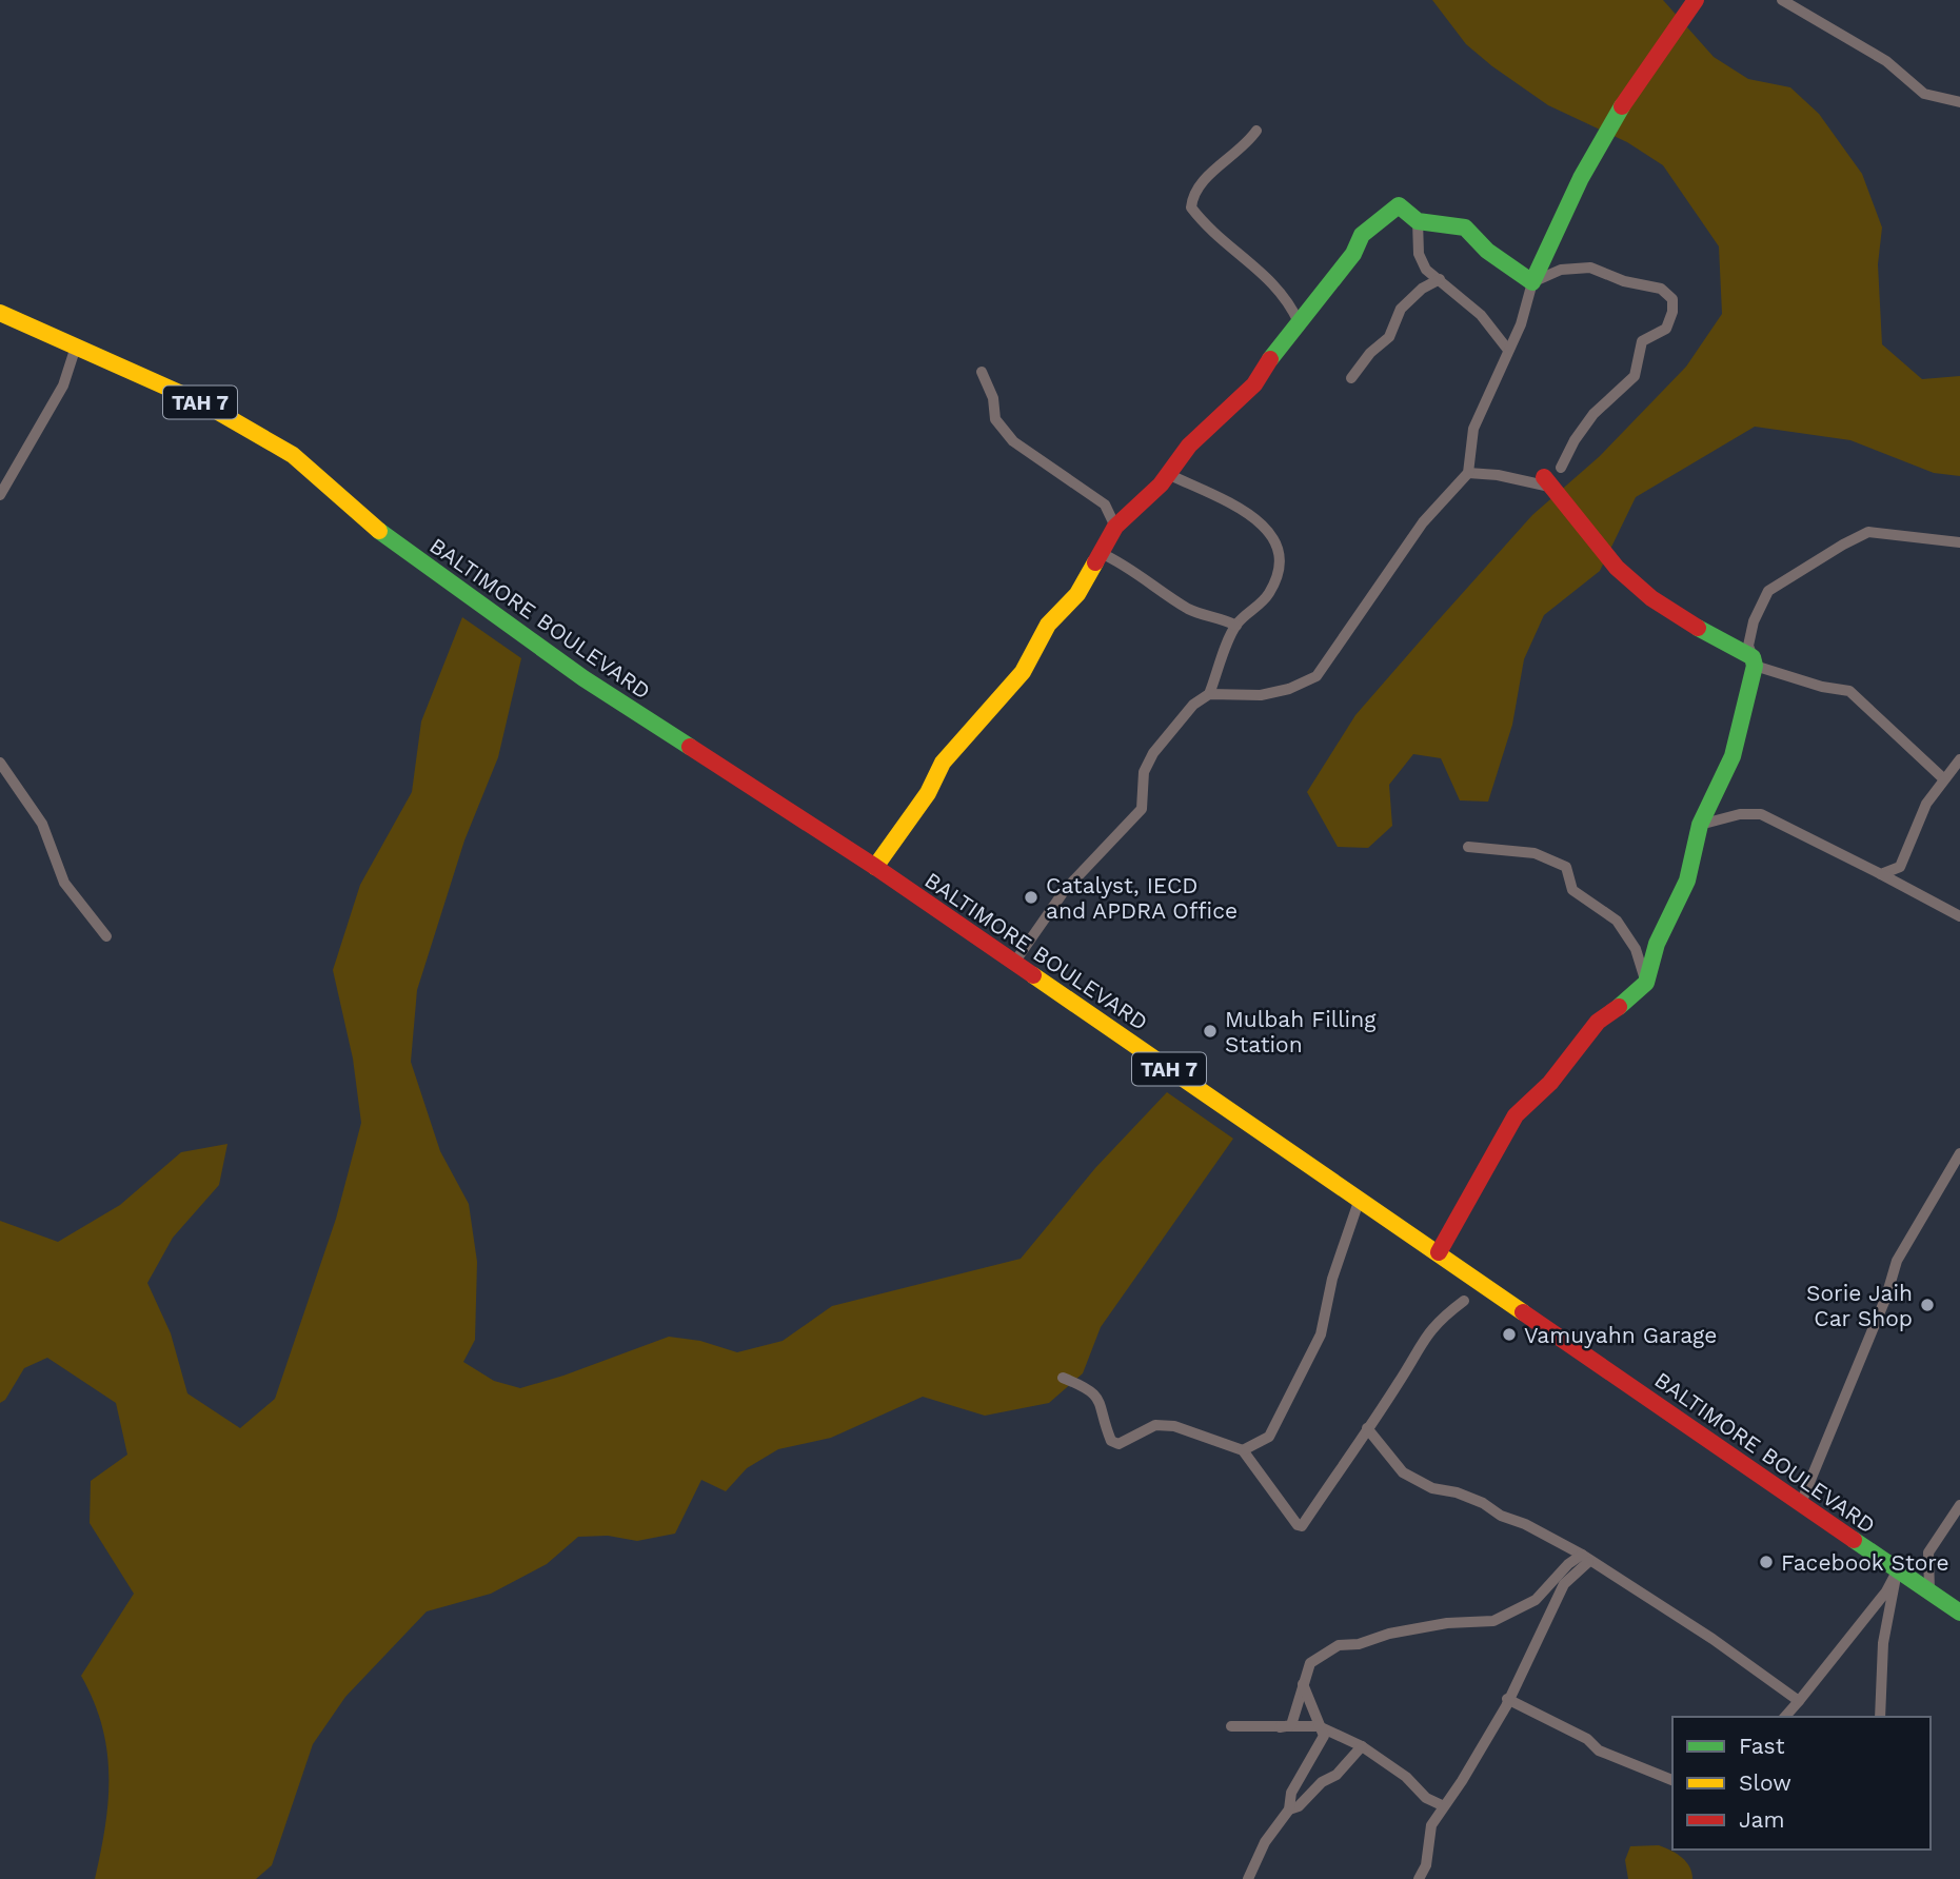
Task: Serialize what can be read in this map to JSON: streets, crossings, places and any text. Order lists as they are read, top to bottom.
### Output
{
  "streets": {
    "main road": ["TAH 7", "BALTIMORE BOULEVARD"]
  },
  "crossings": [
    ["TAH 7", "BALTIMORE BOULEVARD"]
  ],
  "places": [
    "Catalyst, IECD and APDRA Office",
    "Mulbah Filling Station",
    "Sorie Jaih Car Shop",
    "Vamuyahn Garage",
    "Facebook Store"
  ],
  "legend": ["Fast", "Slow", "Jam"]
}
